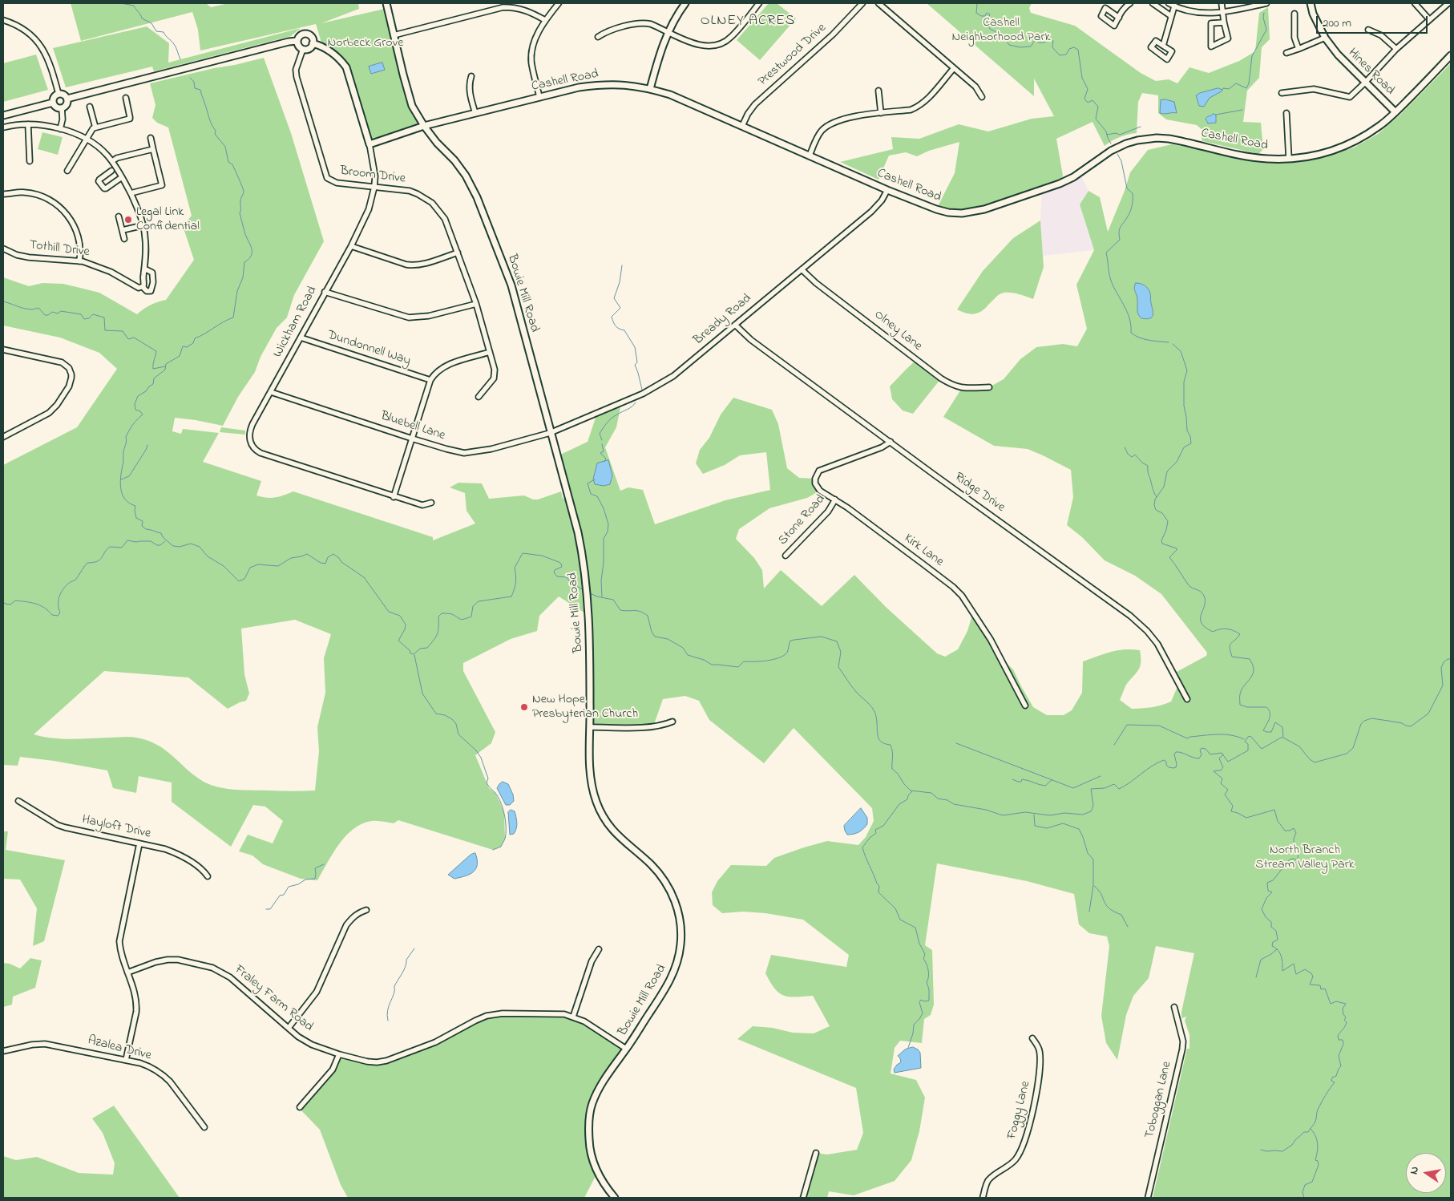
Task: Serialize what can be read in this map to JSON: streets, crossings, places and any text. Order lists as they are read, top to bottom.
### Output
{
  "streets": {
    "street": [
      "Prestwood Drive",
      "Hines Road",
      "Cashell Road",
      "Broom Drive",
      "Tothill Drive",
      "Bowie Mill Road",
      "Bready Road",
      "Wickham Road",
      "Olney Lane",
      "Dundonnell Way",
      "Bluebell Lane",
      "Ridge Drive",
      "Stone Road",
      "Kirk Lane",
      "Hayloft Drive",
      "Fraley Farm Road",
      "Azalea Drive",
      "Toboggan Lane",
      "Foggy Lane"
    ]
  },
  "crossings": [
    ["Prestwood Drive", "Cashell Road"],
    ["Hines Road", "Cashell Road"],
    ["Cashell Road", "Bowie Mill Road"],
    ["Cashell Road", "Bready Road"],
    ["Cashell Road", "Wickham Road"],
    ["Broom Drive", "Wickham Road"],
    ["Bowie Mill Road", "Bready Road"],
    ["Bowie Mill Road", "Bluebell Lane"],
    ["Bowie Mill Road", "Fraley Farm Road"],
    ["Bready Road", "Olney Lane"],
    ["Bready Road", "Bluebell Lane"],
    ["Bready Road", "Ridge Drive"],
    ["Wickham Road", "Dundonnell Way"],
    ["Wickham Road", "Bluebell Lane"],
    ["Ridge Drive", "Kirk Lane"],
    ["Stone Road", "Kirk Lane"]
  ],
  "districts": ["OLNEY ACRES"],
  "parks": ["Cashell Neighborhood Park", "Norbeck Grove", "North Branch Stream Valley Park"],
  "places": ["Legal Link Confidential", "New Hope Presbyterian Church"],
  "scale_bar": "200 m",
  "north": "left"
}
